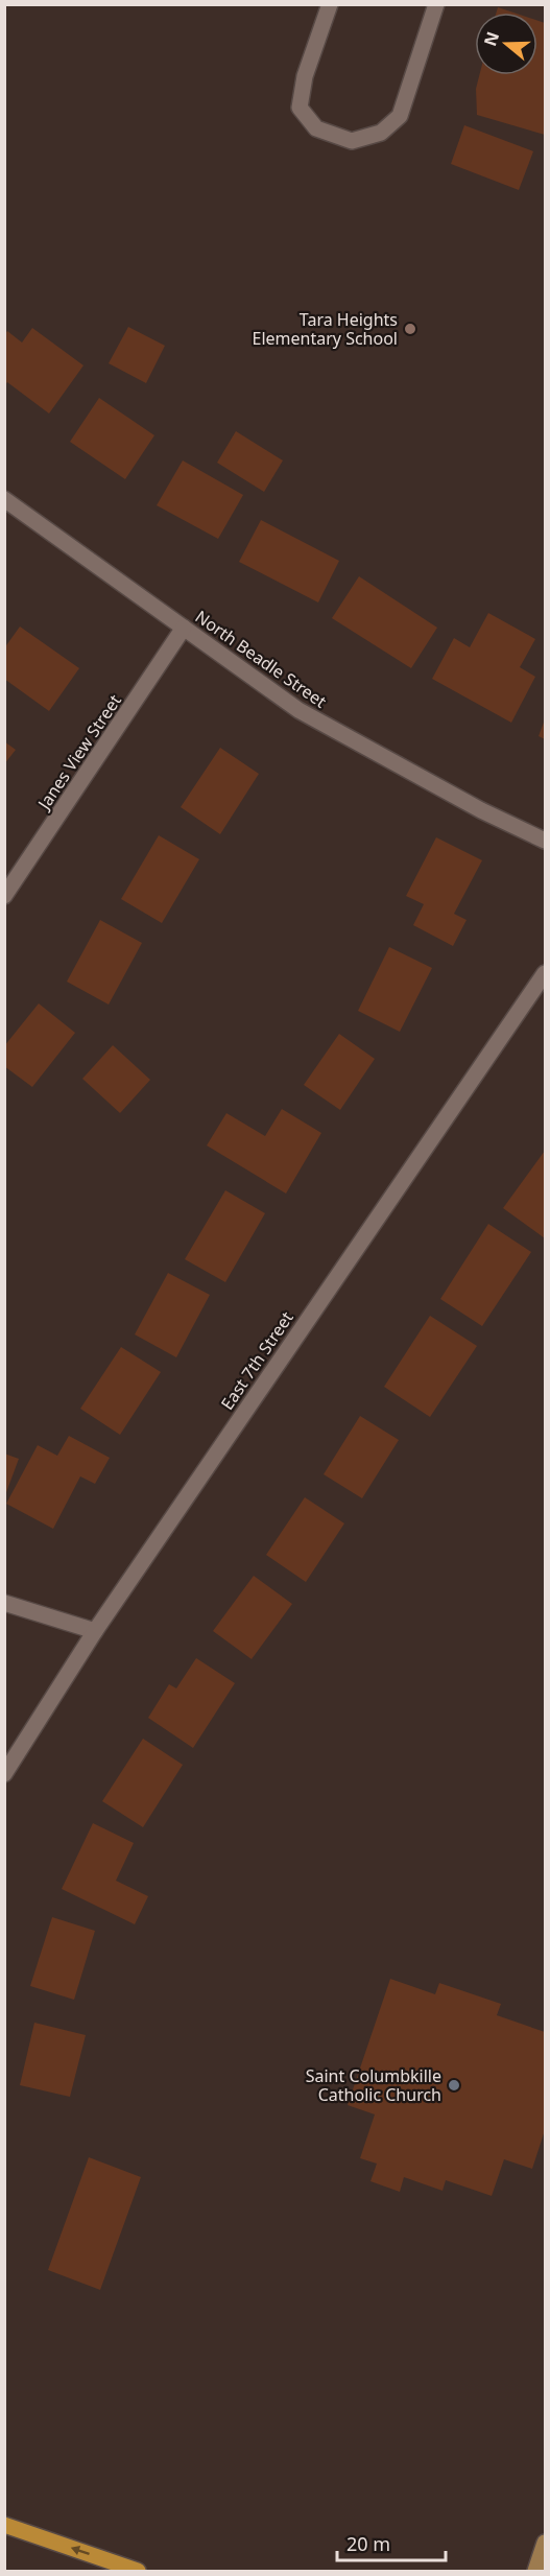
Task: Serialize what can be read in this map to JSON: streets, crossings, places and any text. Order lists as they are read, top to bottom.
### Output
{
  "streets": {
    "street": ["North Beadle Street", "Janes View Street", "East 7th Street"]
  },
  "crossings": [
    ["North Beadle Street", "Janes View Street"]
  ],
  "places": ["Tara Heights Elementary School", "Saint Columbkille Catholic Church"],
  "scale_bar": "20 m",
  "north": "left"
}
